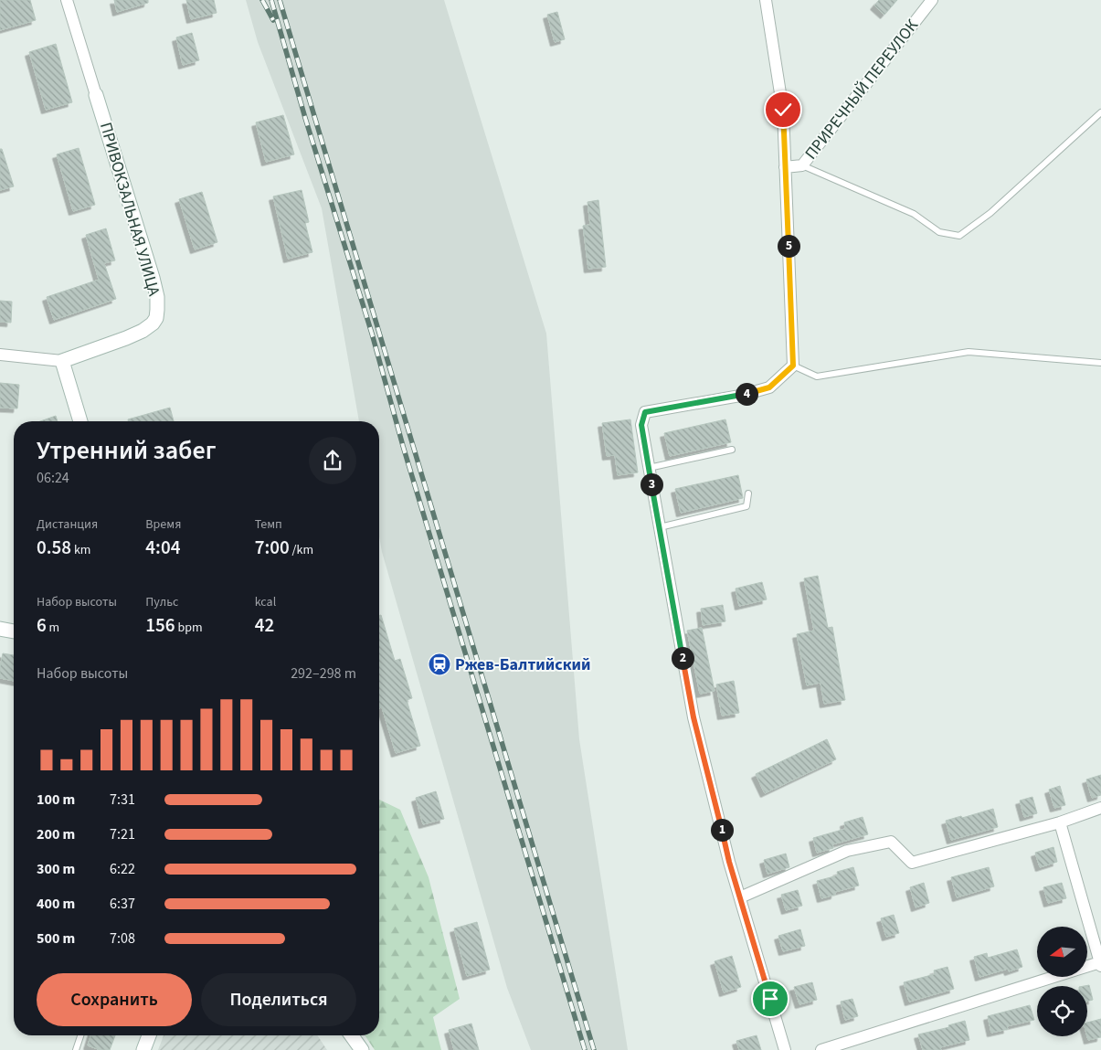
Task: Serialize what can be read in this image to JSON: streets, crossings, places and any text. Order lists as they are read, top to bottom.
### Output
{
  "streets": {
    "street": ["ПРИРЕЧНЫЙ ПЕРЕУЛОК", "ПРИВОКЗАЛЬНАЯ УЛИЦА"]
  },
  "places": {
    "station": ["Ржев-Балтийский"]
  },
  "north": "left",
  "page": {
    "pins": [
      "5",
      "4",
      "3",
      "2",
      "1"
    ],
    "heading": ["Утренний забег", "06:24"],
    "stats": [
      ["Дистанция", "0.58 km"],
      ["Время", "4:04"],
      ["Темп", "7:00 /km"],
      ["Набор высоты", "6 m"],
      ["Пульс", "156 bpm"],
      ["kcal", "42"]
    ],
    "chart": ["Набор высоты", "292–298 m"],
    "list": [
      {
        "name": "100 m",
        "note": "7:31"
      },
      {
        "name": "200 m",
        "note": "7:21"
      },
      {
        "name": "300 m",
        "note": "6:22"
      },
      {
        "name": "400 m",
        "note": "6:37"
      },
      {
        "name": "500 m",
        "note": "7:08"
      }
    ],
    "buttons": ["Сохранить", "Поделиться"]
  }
}
